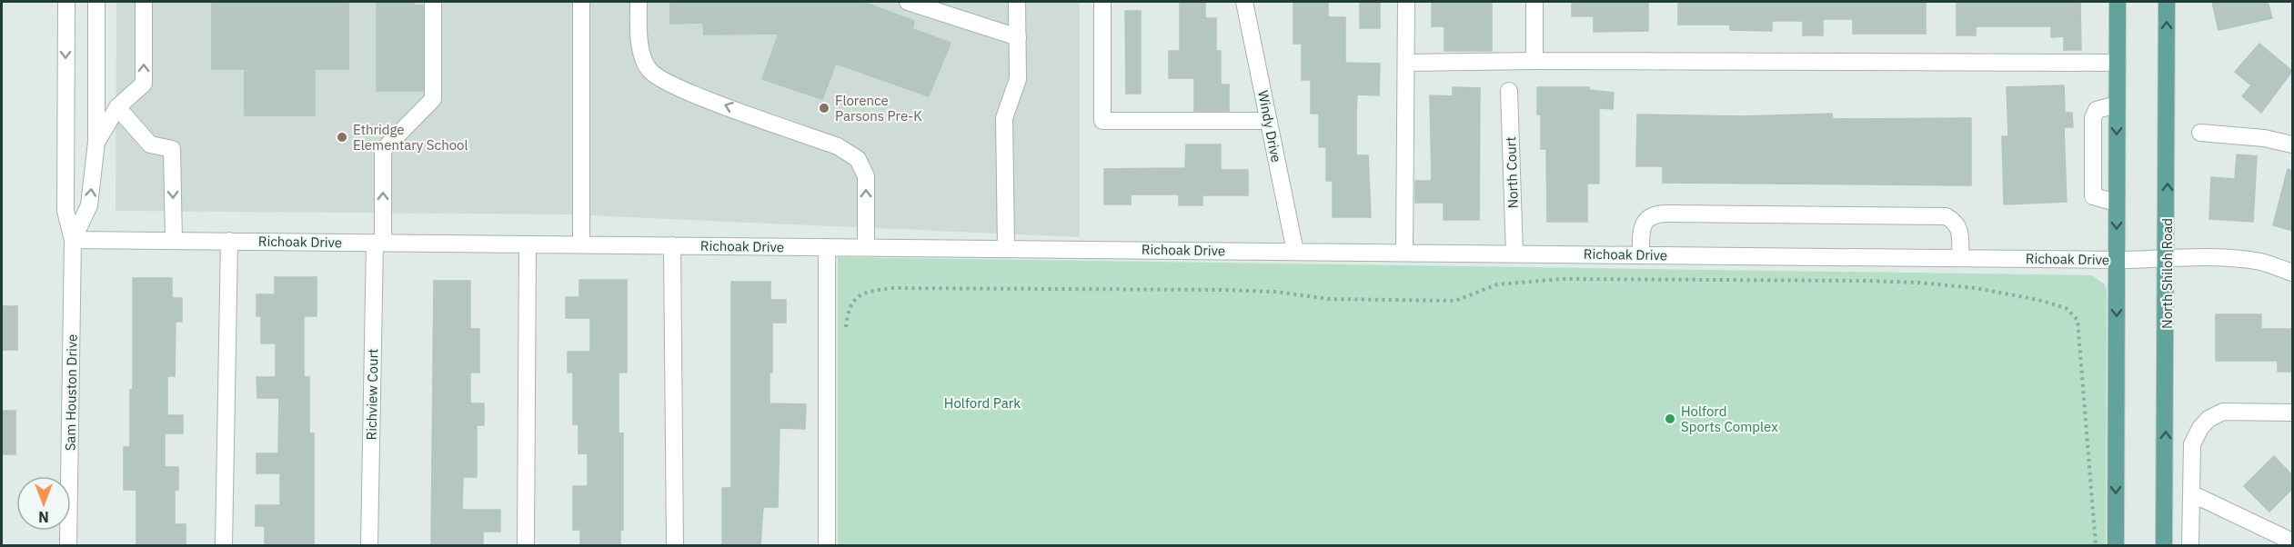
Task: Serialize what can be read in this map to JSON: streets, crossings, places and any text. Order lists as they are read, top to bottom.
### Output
{
  "streets": {
    "main road": ["North Shiloh Road"],
    "street": [
      "Windy Drive",
      "North Court",
      "Richoak Drive",
      "Sam Houston Drive",
      "Richview Court"
    ]
  },
  "crossings": [
    ["Windy Drive", "Richoak Drive"],
    ["North Court", "Richoak Drive"],
    ["Richoak Drive", "North Shiloh Road"],
    ["Richoak Drive", "Sam Houston Drive"],
    ["Richoak Drive", "Richview Court"]
  ],
  "one_way": ["Richview Court"],
  "parks": ["Holford Park"],
  "places": ["Florence Parsons Pre-K", "Ethridge Elementary School", "Holford Sports Complex"],
  "north": "bottom"
}
